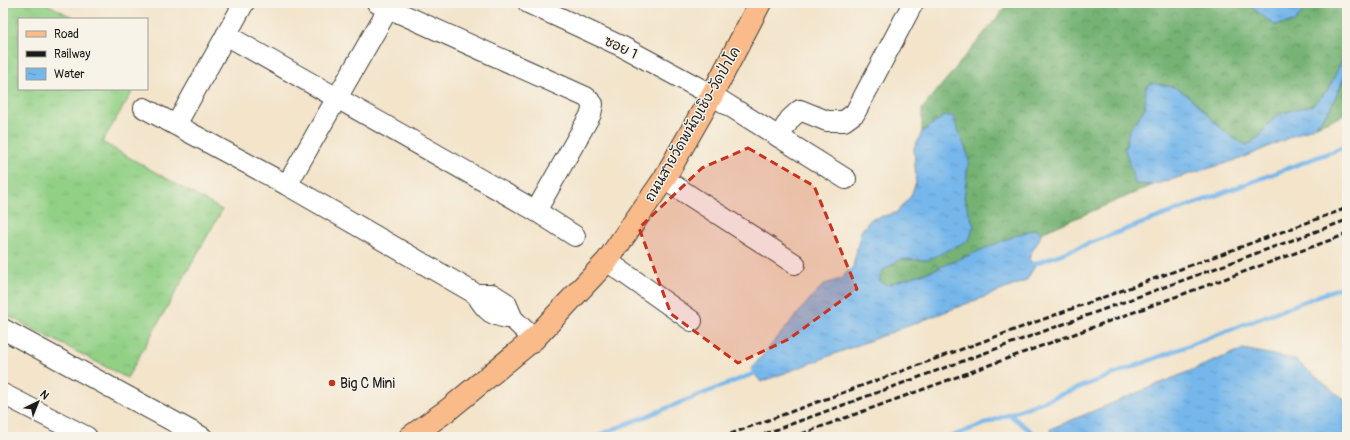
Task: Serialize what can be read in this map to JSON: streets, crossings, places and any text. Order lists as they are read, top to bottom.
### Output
{
  "streets": {
    "main road": ["ถนนสายวัดพนัญเชิง-วัดป่าโค"],
    "street": ["ซอย 1"]
  },
  "crossings": [
    ["ซอย 1", "ถนนสายวัดพนัญเชิง-วัดป่าโค"]
  ],
  "places": ["Big C Mini"],
  "legend": ["Road", "Railway", "Water"],
  "north": "top right"
}
